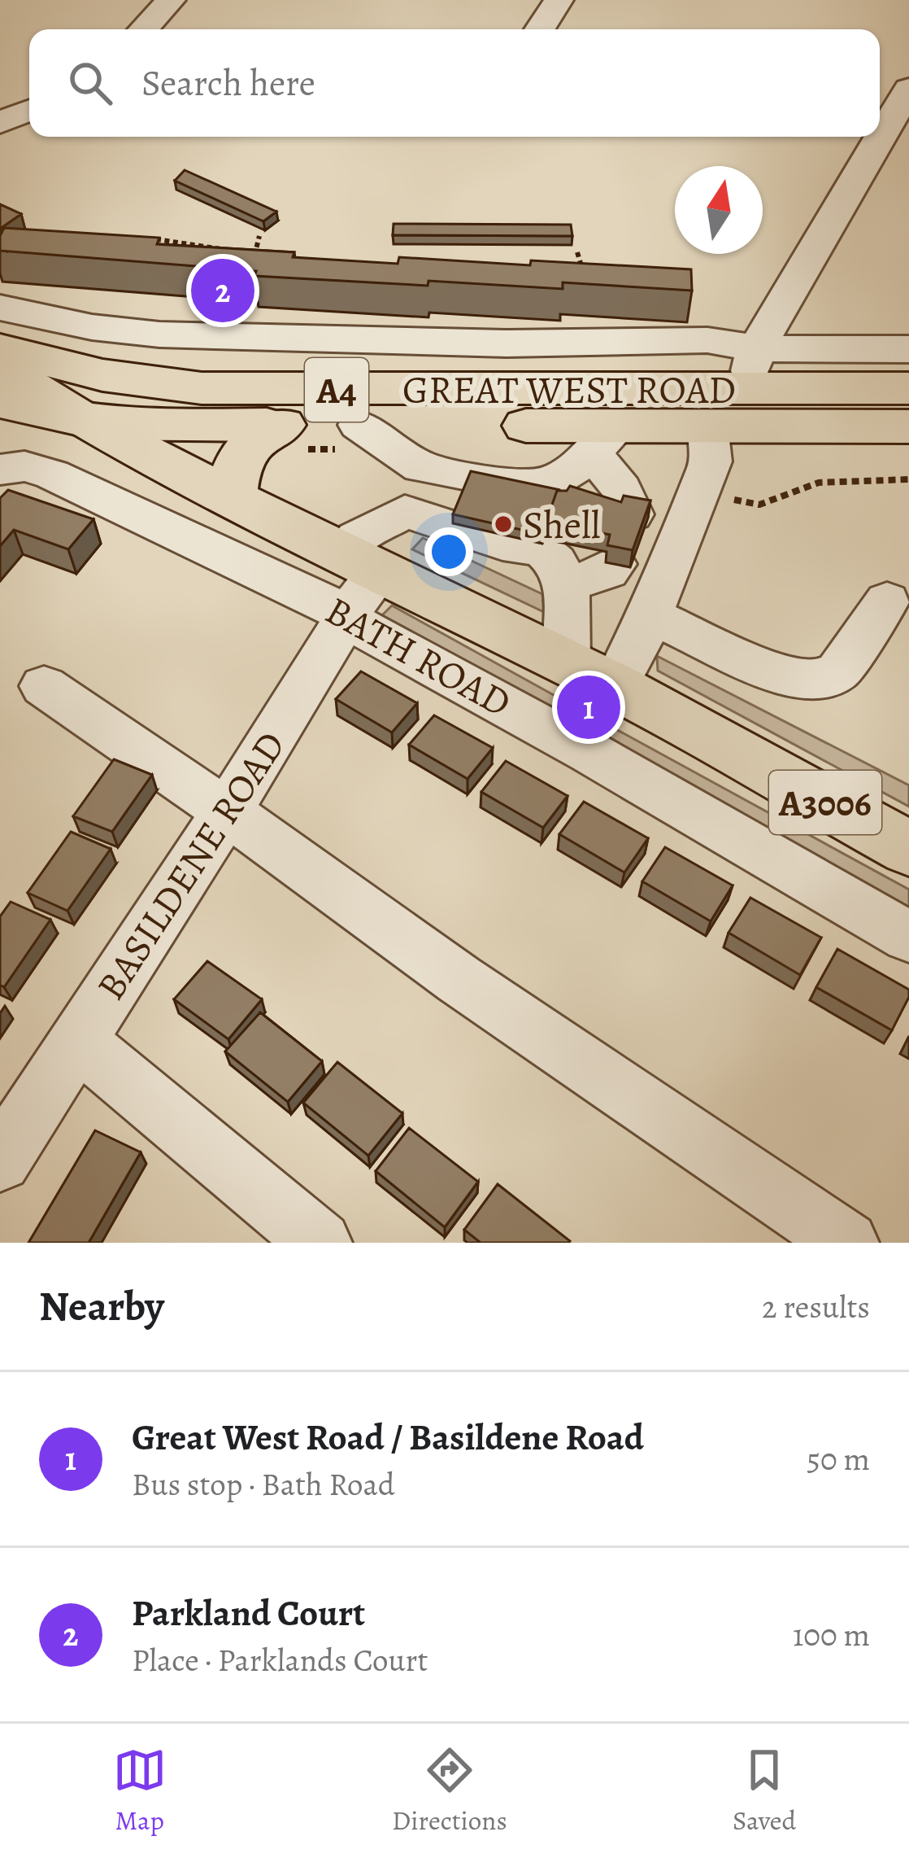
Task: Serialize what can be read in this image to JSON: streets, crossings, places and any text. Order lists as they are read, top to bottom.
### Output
{
  "streets": {
    "main road": [
      "GREAT WEST ROAD",
      "A4",
      "BATH ROAD",
      "A3006"
    ],
    "street": ["BASILDENE ROAD"]
  },
  "crossings": [
    ["GREAT WEST ROAD", "BATH ROAD"],
    ["BATH ROAD", "BASILDENE ROAD"]
  ],
  "places": ["Shell"],
  "north": "top",
  "page": {
    "search": "Search here",
    "pins": ["2", "1"],
    "heading": ["Nearby", "2 results"],
    "list": [
      {
        "mark": "1",
        "name": "Great West Road / Basildene Road",
        "note": "Bus stop · Bath Road",
        "value": "50 m"
      },
      {
        "mark": "2",
        "name": "Parkland Court",
        "note": "Place · Parklands Court",
        "value": "100 m"
      }
    ],
    "nav": ["Map", "Directions", "Saved"]
  }
}
